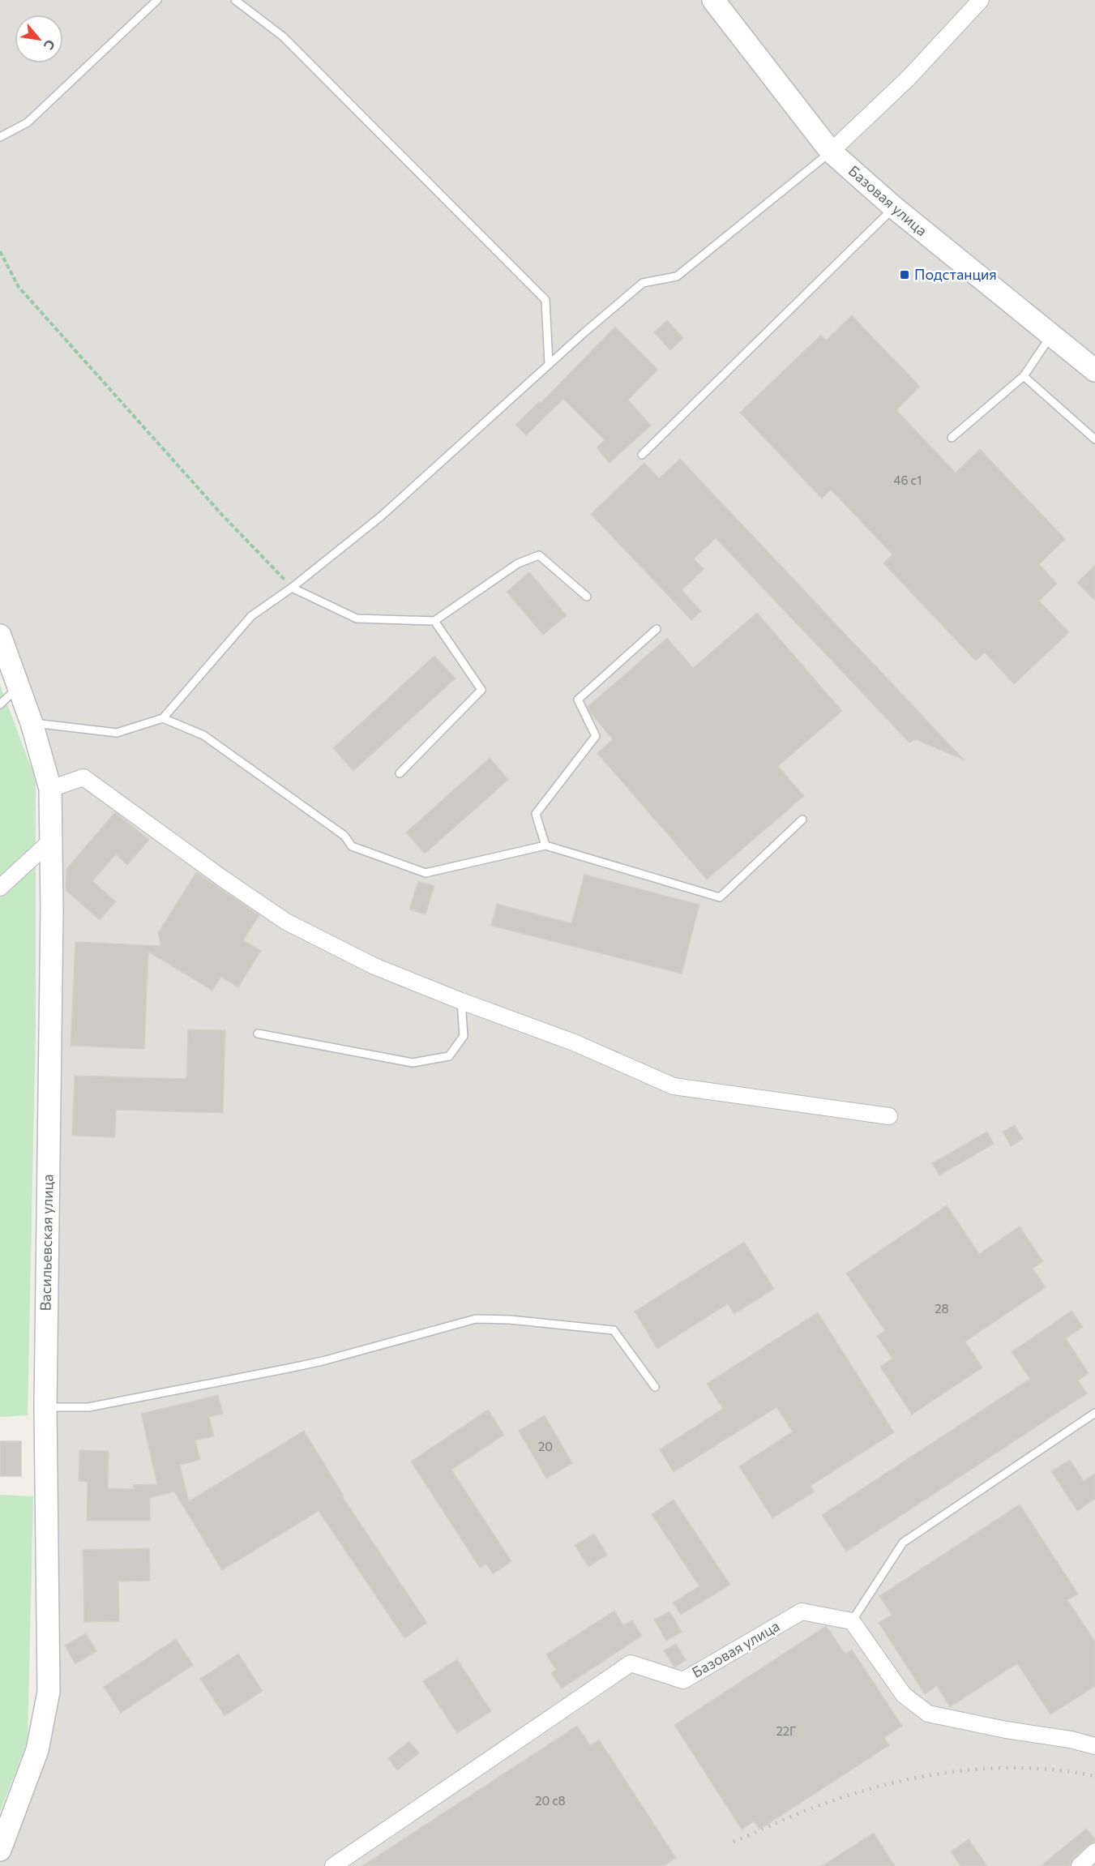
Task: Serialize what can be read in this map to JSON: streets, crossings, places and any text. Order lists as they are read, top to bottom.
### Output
{
  "streets": {
    "street": ["Базовая улица", "Васильевская улица"]
  },
  "places": {
    "transit": ["Подстанция"]
  },
  "house_numbers": [
    "46 с1",
    "28",
    "20",
    "22Г",
    "20 с8"
  ],
  "north": "bottom right"
}
